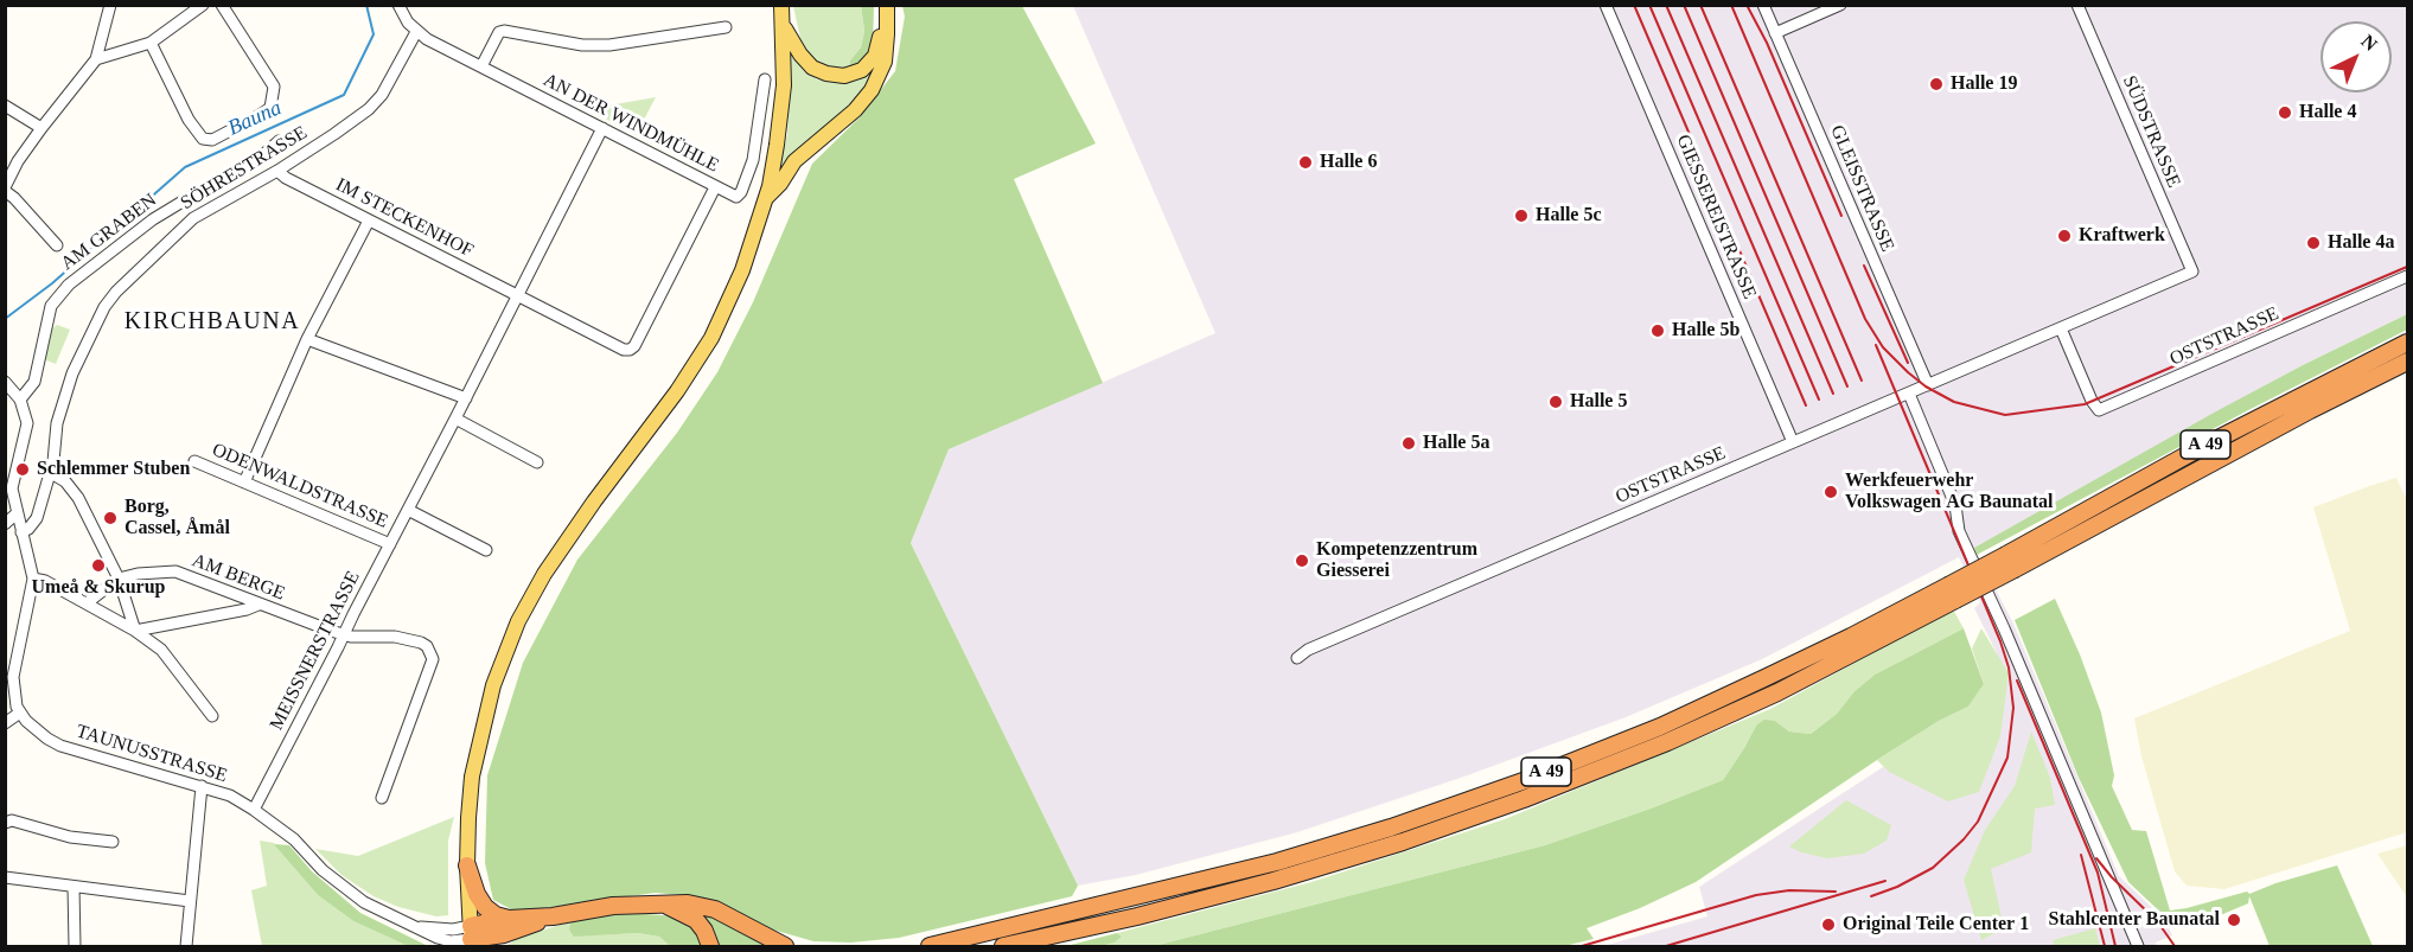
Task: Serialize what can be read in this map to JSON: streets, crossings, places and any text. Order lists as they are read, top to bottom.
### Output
{
  "streets": {
    "highway": ["A 49"],
    "street": [
      "AN DER WINDMÜHLE",
      "SÜDSTRASSE",
      "SÖHRESTRASSE",
      "GLEISSTRASSE",
      "GIESSEREISTRASSE",
      "IM STECKENHOF",
      "AM GRABEN",
      "OSTSTRASSE",
      "ODENWALDSTRASSE",
      "AM BERGE",
      "MEISSNERSTRASSE",
      "TAUNUSSTRASSE"
    ]
  },
  "crossings": [
    ["AN DER WINDMÜHLE", "SÖHRESTRASSE"],
    ["AN DER WINDMÜHLE", "IM STECKENHOF"],
    ["AN DER WINDMÜHLE", "MEISSNERSTRASSE"],
    ["SÜDSTRASSE", "OSTSTRASSE"],
    ["SÖHRESTRASSE", "IM STECKENHOF"],
    ["GLEISSTRASSE", "OSTSTRASSE"],
    ["GIESSEREISTRASSE", "OSTSTRASSE"],
    ["IM STECKENHOF", "MEISSNERSTRASSE"],
    ["ODENWALDSTRASSE", "MEISSNERSTRASSE"],
    ["AM BERGE", "MEISSNERSTRASSE"],
    ["MEISSNERSTRASSE", "TAUNUSSTRASSE"]
  ],
  "districts": ["KIRCHBAUNA"],
  "water": ["Bauna"],
  "places": [
    "Halle 19",
    "Halle 4",
    "Halle 6",
    "Halle 5c",
    "Kraftwerk",
    "Halle 4a",
    "Halle 5b",
    "Halle 5",
    "Halle 5a",
    "Schlemmer Stuben",
    "Werkfeuerwehr Volkswagen AG Baunatal",
    "Borg, Cassel, Åmål",
    "Kompetenzzentrum Giesserei",
    "Umeå & Skurup",
    "Stahlcenter Baunatal",
    "Original Teile Center 1"
  ],
  "north": "top right"
}
